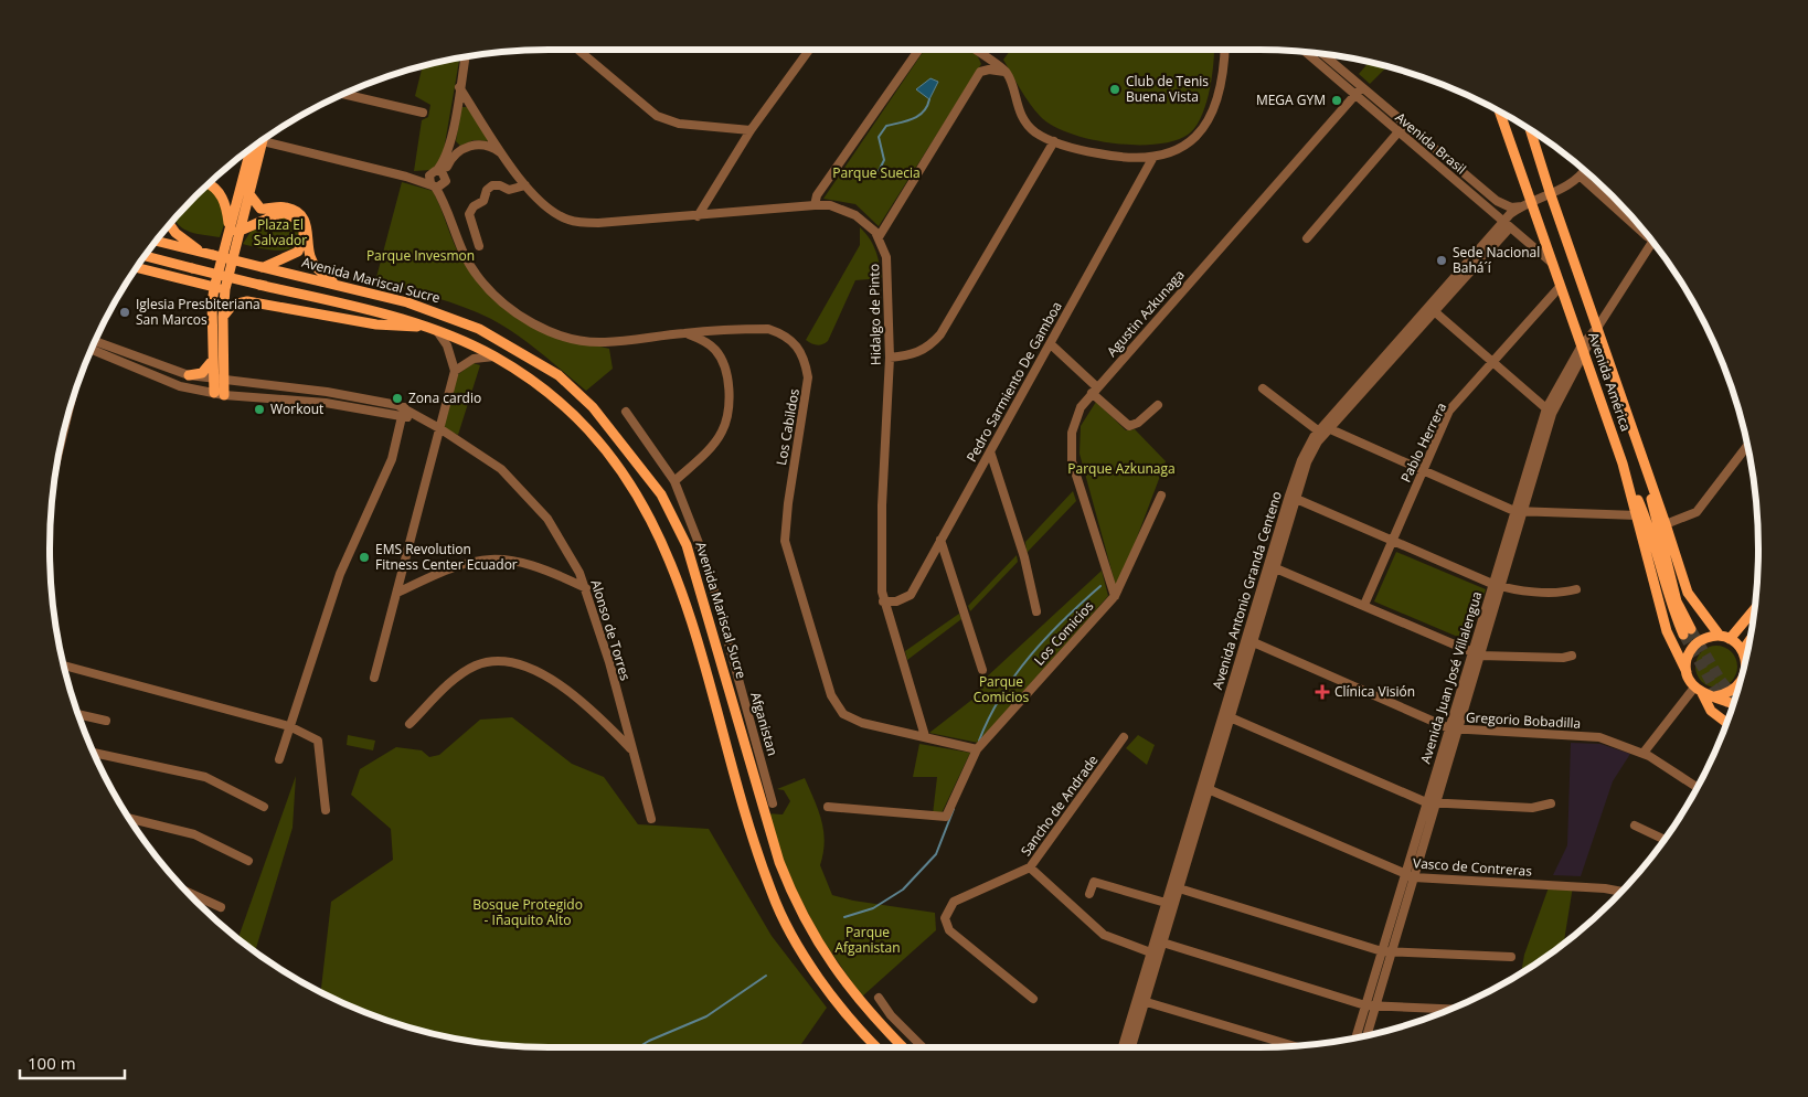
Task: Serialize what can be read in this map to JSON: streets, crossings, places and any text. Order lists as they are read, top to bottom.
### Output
{
  "streets": {
    "main road": ["Avenida Mariscal Sucre", "Avenida América"],
    "street": [
      "Avenida Brasil",
      "Agustin Azkunaga",
      "Hidalgo de Pinto",
      "Pedro Sarmiento De Gamboa",
      "Los Cabildos",
      "Pablo Herrera",
      "Avenida Antonio Granda Centeno",
      "Alonso de Torres",
      "Los Comicios",
      "Avenida Juan José Villalengua",
      "Gregorio Bobadilla",
      "Afganistan",
      "Sancho de Andrade",
      "Vasco de Contreras"
    ]
  },
  "crossings": [
    ["Avenida Brasil", "Agustin Azkunaga"],
    ["Avenida Brasil", "Avenida América"],
    ["Avenida Brasil", "Avenida Antonio Granda Centeno"],
    ["Agustin Azkunaga", "Los Comicios"],
    ["Hidalgo de Pinto", "Pedro Sarmiento De Gamboa"],
    ["Hidalgo de Pinto", "Los Cabildos"],
    ["Avenida América", "Pablo Herrera"],
    ["Avenida América", "Avenida Antonio Granda Centeno"],
    ["Avenida América", "Avenida Juan José Villalengua"],
    ["Los Cabildos", "Los Comicios"],
    ["Avenida Antonio Granda Centeno", "Gregorio Bobadilla"],
    ["Avenida Antonio Granda Centeno", "Vasco de Contreras"],
    ["Avenida Juan José Villalengua", "Gregorio Bobadilla"],
    ["Avenida Juan José Villalengua", "Vasco de Contreras"]
  ],
  "parks": [
    "Parque Suecia",
    "Plaza El Salvador",
    "Parque Invesmon",
    "Parque Azkunaga",
    "Parque Comicios",
    "Bosque Protegido - Iñaquito Alto",
    "Parque Afganistan"
  ],
  "places": {
    "other": [
      "Club de Tenis Buena Vista",
      "MEGA GYM",
      "Sede Nacional Bahá´í",
      "Iglesia Presbiteriana San Marcos",
      "Zona cardio",
      "Workout",
      "EMS Revolution Fitness Center Ecuador"
    ],
    "health": ["Clínica Visión"]
  },
  "scale_bar": "100 m"
}
